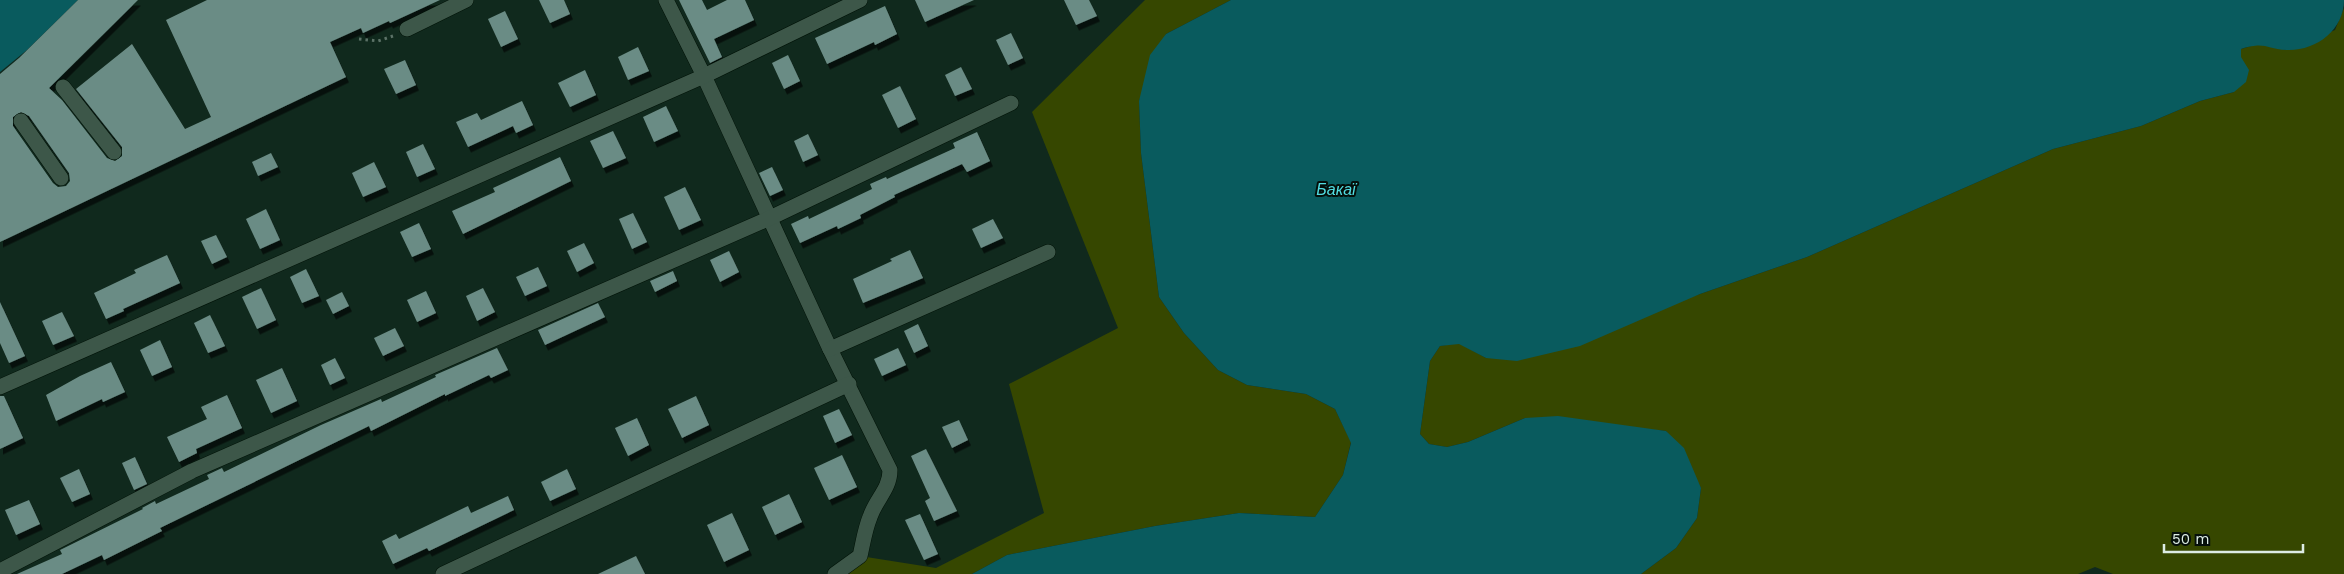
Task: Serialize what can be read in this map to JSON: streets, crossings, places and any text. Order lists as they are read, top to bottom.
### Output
{
  "water": ["Бакаї"],
  "scale_bar": "50 m"
}
